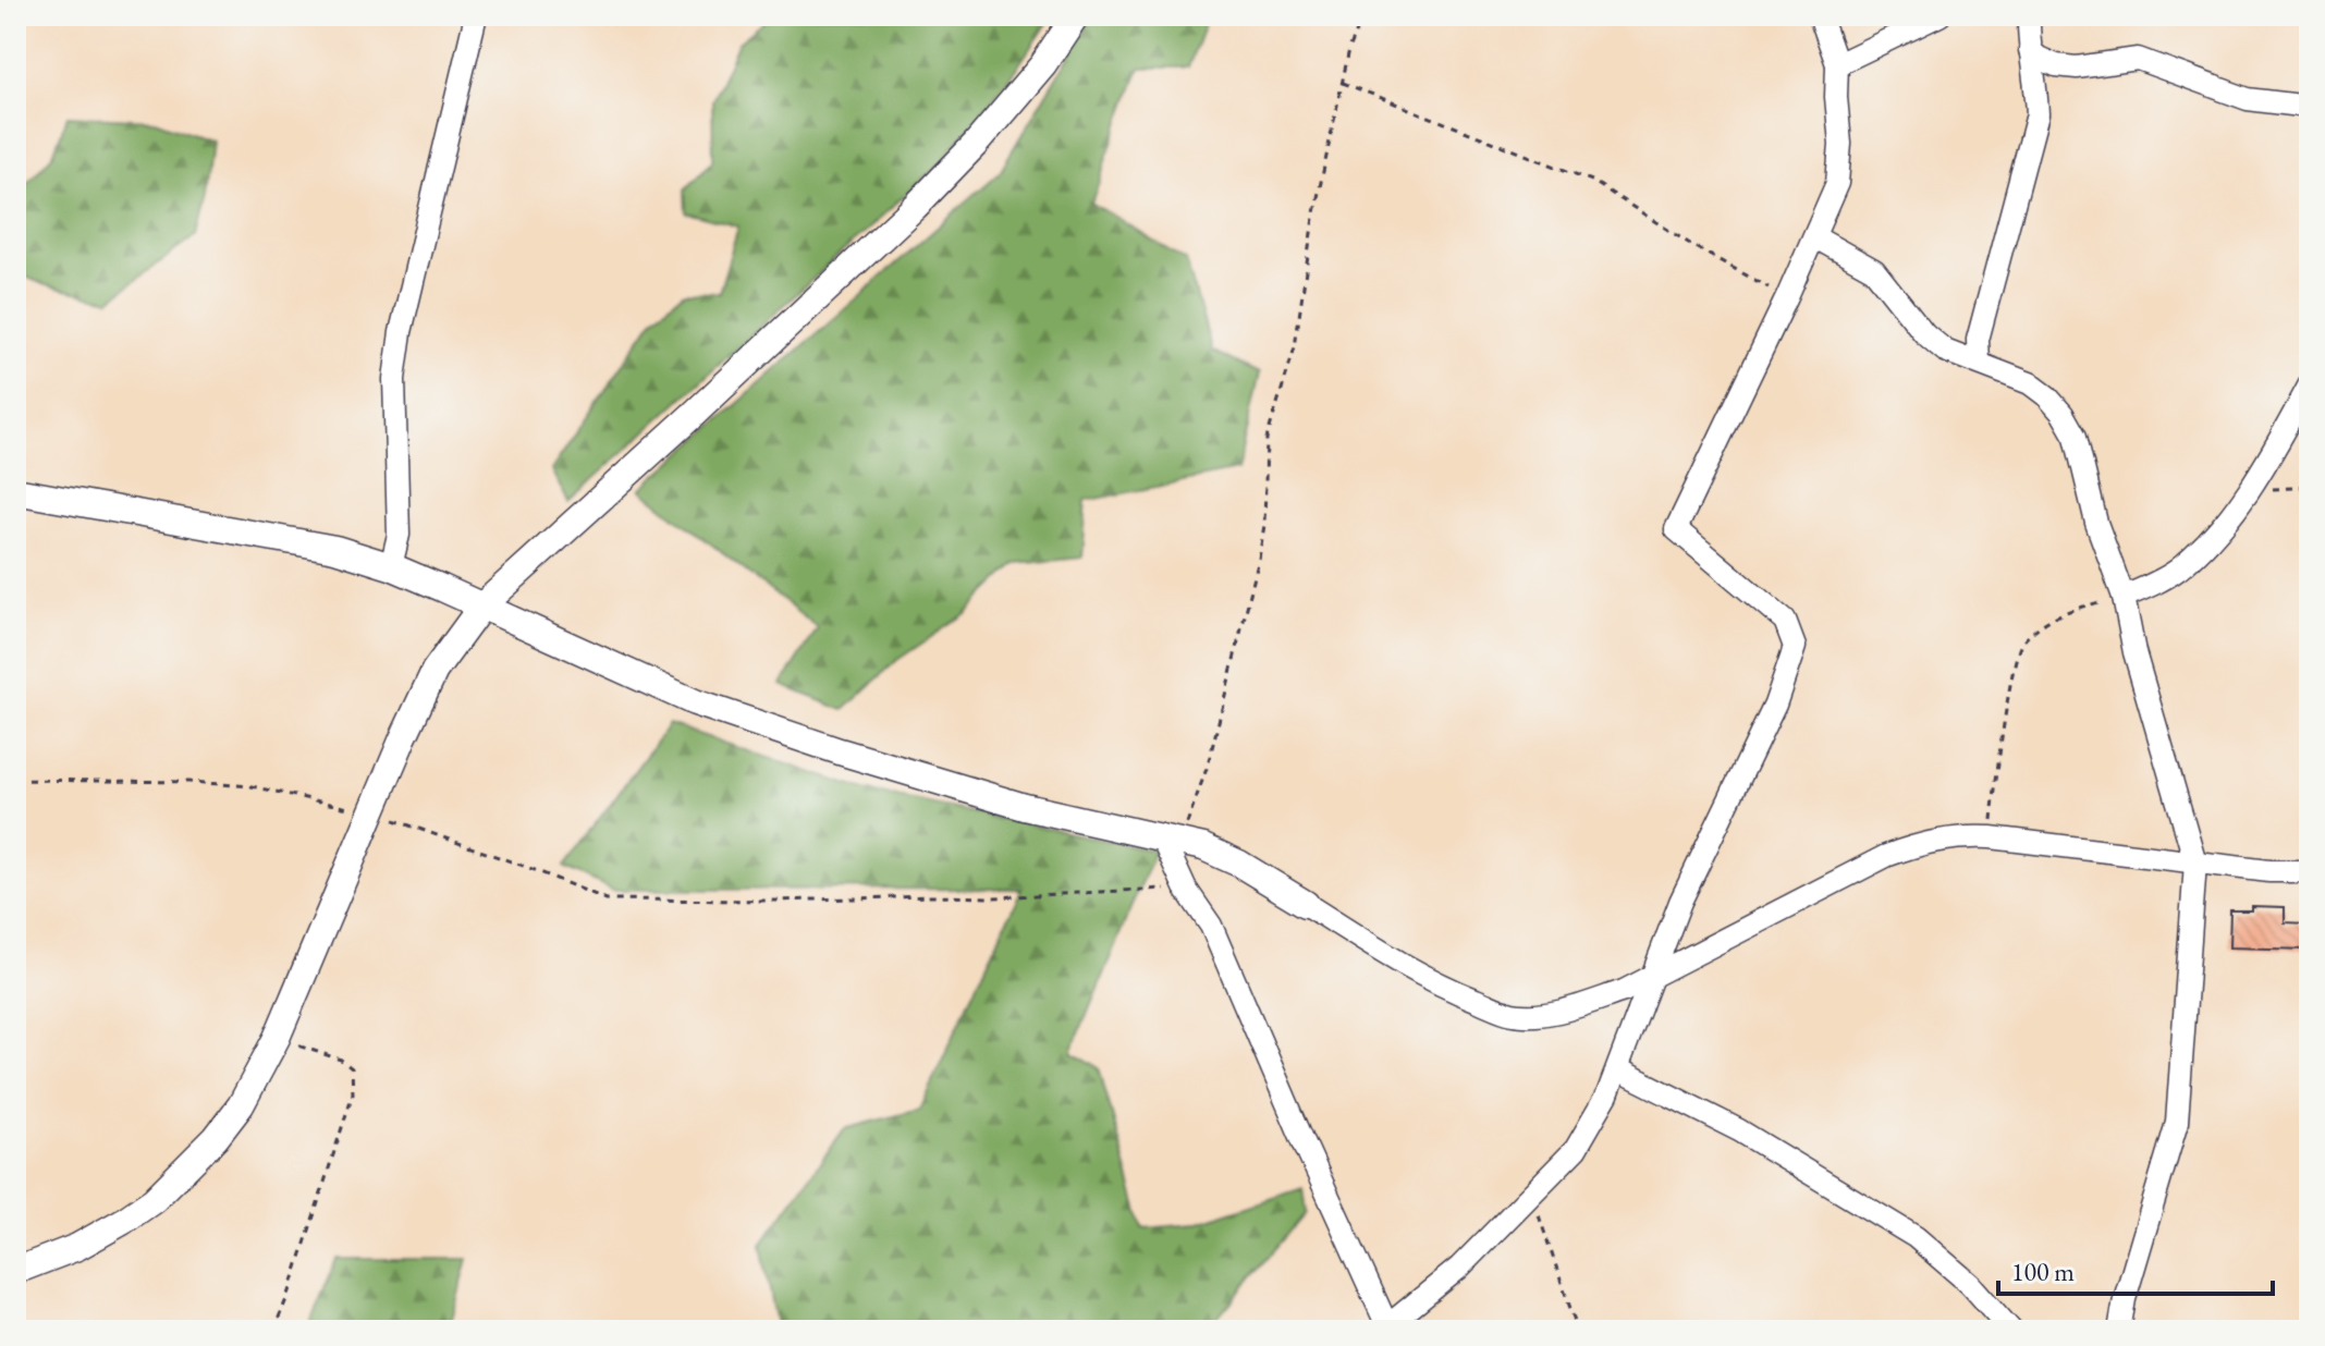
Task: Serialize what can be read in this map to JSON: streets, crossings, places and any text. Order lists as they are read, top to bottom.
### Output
{
  "scale_bar": "100 m"
}
